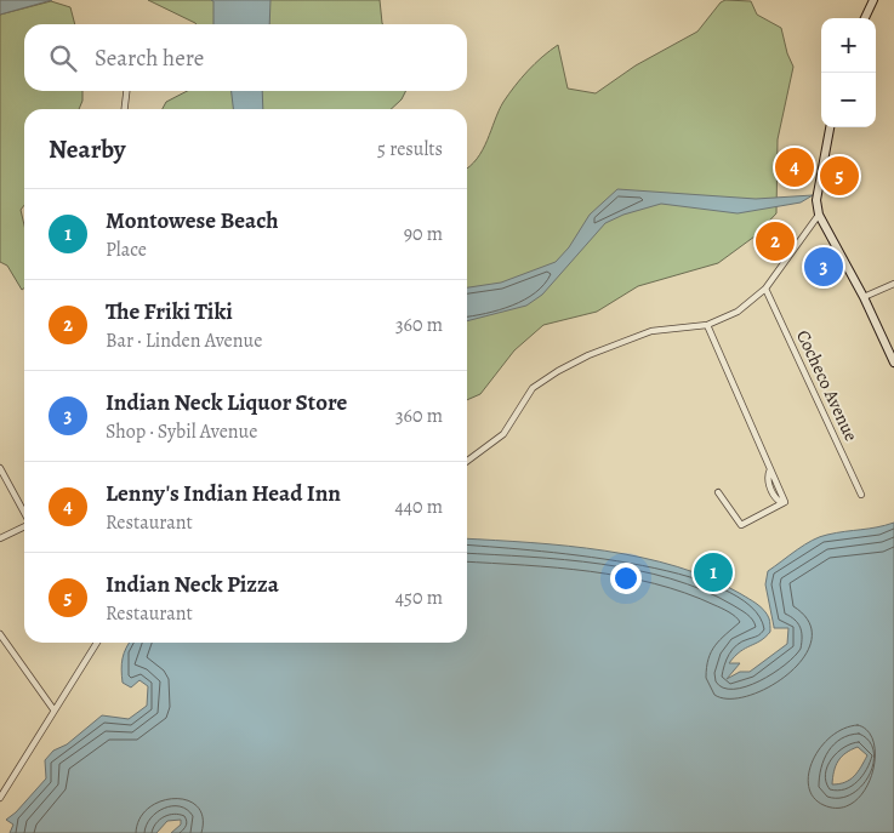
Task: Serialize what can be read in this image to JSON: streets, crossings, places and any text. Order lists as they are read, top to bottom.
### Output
{
  "streets": {
    "street": ["Cocheco Avenue"]
  },
  "page": {
    "map_buttons": ["+", "−"],
    "search": "Search here",
    "heading": ["Nearby", "5 results"],
    "pins": [
      "4",
      "5",
      "2",
      "3",
      "1"
    ],
    "list": [
      {
        "mark": "1",
        "name": "Montowese Beach",
        "note": "Place",
        "value": "90 m"
      },
      {
        "mark": "2",
        "name": "The Friki Tiki",
        "note": "Bar · Linden Avenue",
        "value": "360 m"
      },
      {
        "mark": "3",
        "name": "Indian Neck Liquor Store",
        "note": "Shop · Sybil Avenue",
        "value": "360 m"
      },
      {
        "mark": "4",
        "name": "Lenny's Indian Head Inn",
        "note": "Restaurant",
        "value": "440 m"
      },
      {
        "mark": "5",
        "name": "Indian Neck Pizza",
        "note": "Restaurant",
        "value": "450 m"
      }
    ]
  }
}
